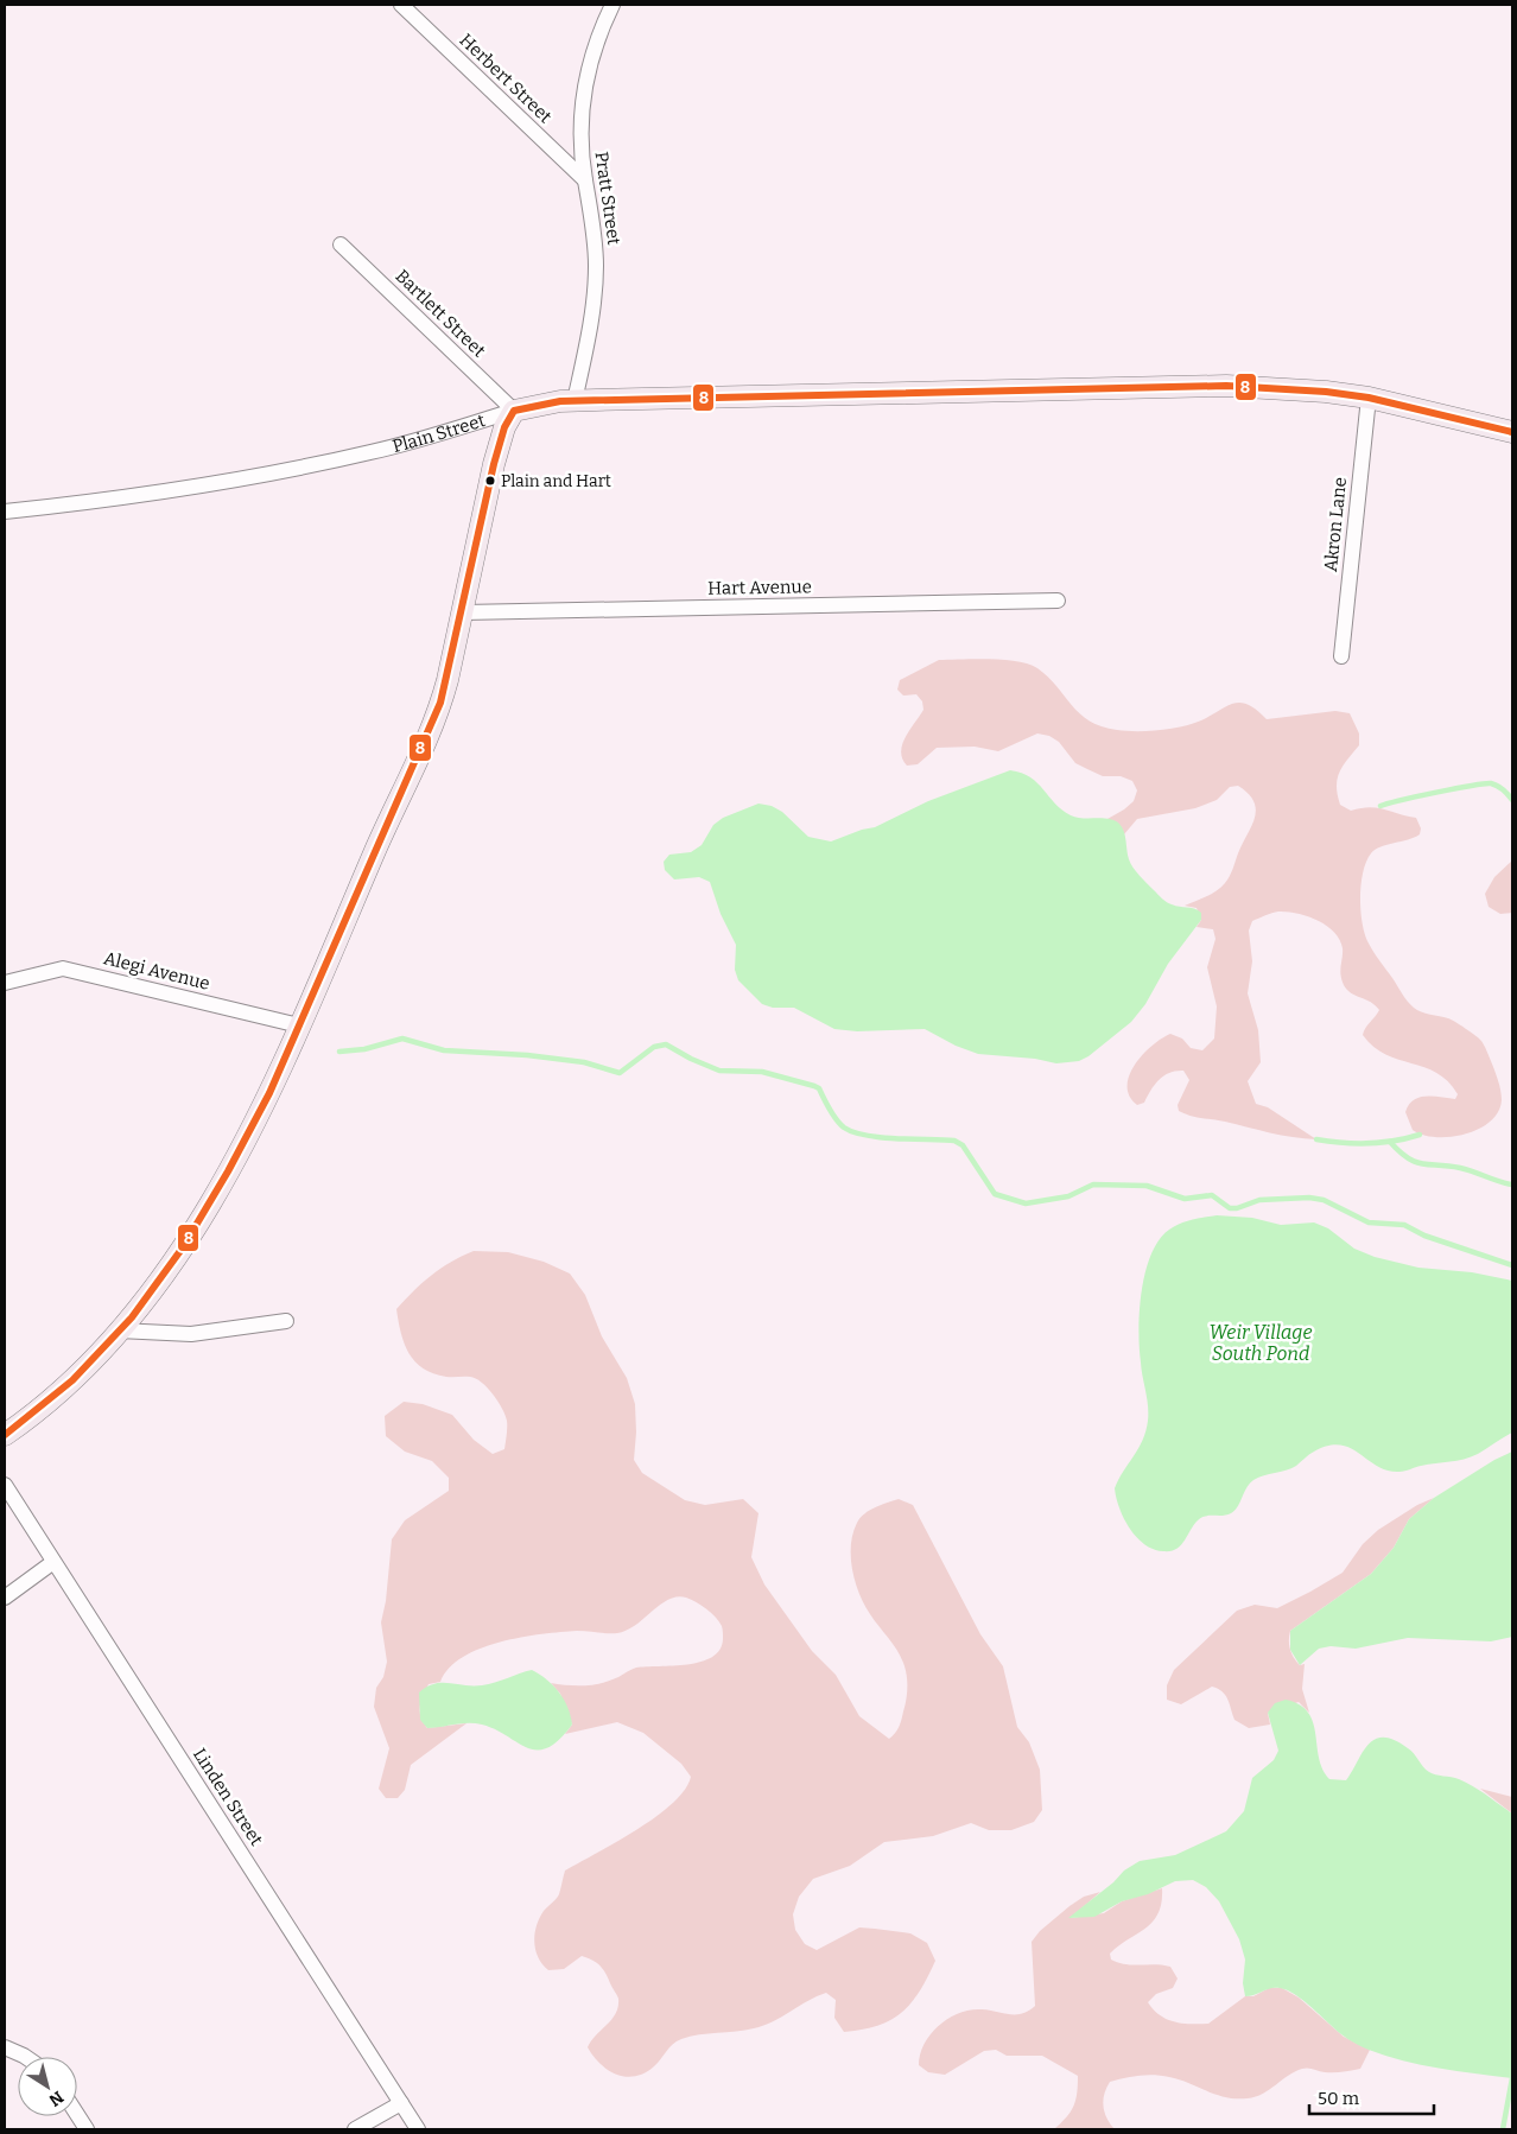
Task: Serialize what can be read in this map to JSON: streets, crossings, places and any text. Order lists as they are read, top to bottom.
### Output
{
  "streets": {
    "main road": ["Plain Street"],
    "street": [
      "Herbert Street",
      "Pratt Street",
      "Bartlett Street",
      "Akron Lane",
      "Hart Avenue",
      "Alegi Avenue",
      "Linden Street"
    ]
  },
  "crossings": [
    ["Herbert Street", "Pratt Street"],
    ["Pratt Street", "Plain Street"],
    ["Bartlett Street", "Plain Street"],
    ["Plain Street", "Akron Lane"]
  ],
  "water": ["Weir Village South Pond"],
  "places": ["Plain and Hart"],
  "lines": ["transit line 8"],
  "scale_bar": "50 m",
  "north": "bottom right"
}
